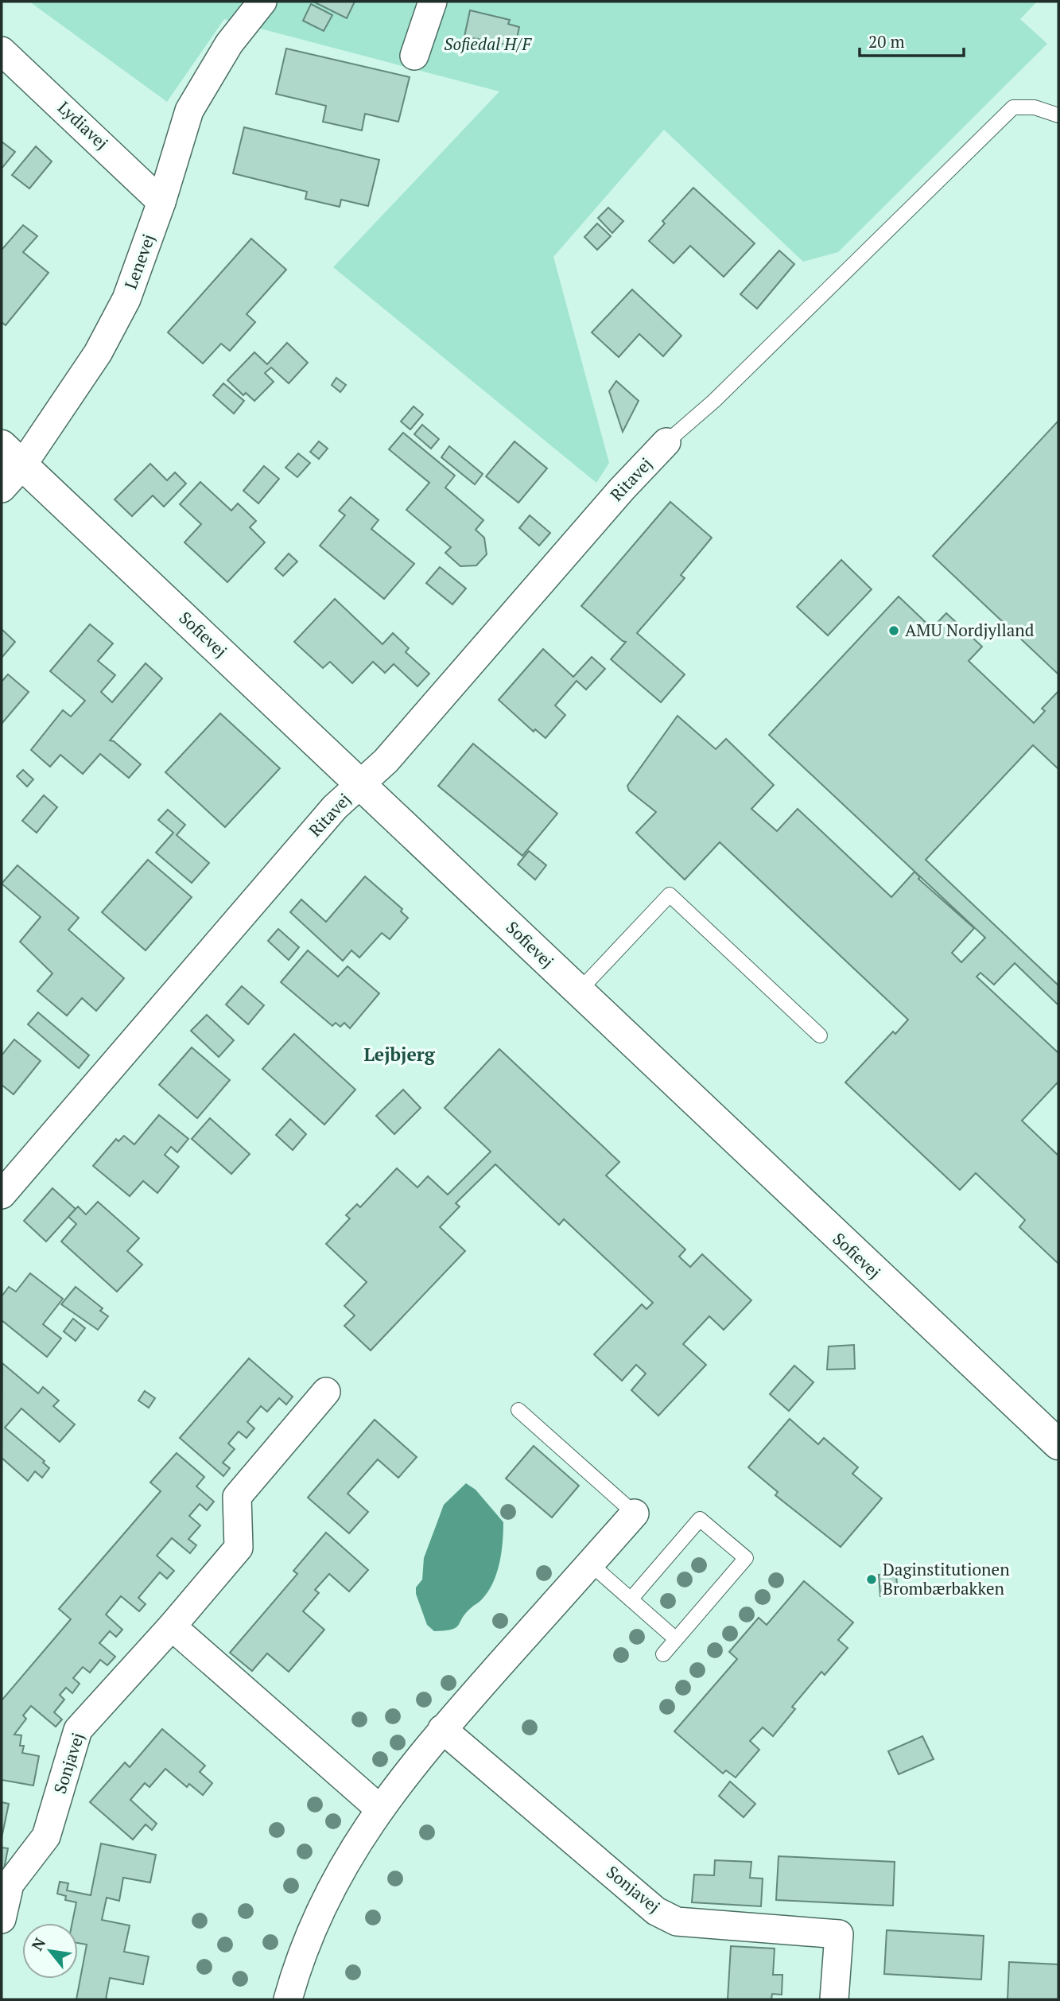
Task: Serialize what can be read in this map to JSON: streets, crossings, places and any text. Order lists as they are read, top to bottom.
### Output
{
  "streets": {
    "street": [
      "Lydiavej",
      "Lenevej",
      "Ritavej",
      "Sofievej",
      "Sonjavej"
    ]
  },
  "crossings": [
    ["Lydiavej", "Lenevej"],
    ["Lenevej", "Sofievej"],
    ["Ritavej", "Sofievej"]
  ],
  "districts": ["Lejbjerg"],
  "parks": ["Sofiedal H/F"],
  "places": ["AMU Nordjylland", "Daginstitutionen Brombærbakken"],
  "scale_bar": "20 m",
  "north": "top left"
}
